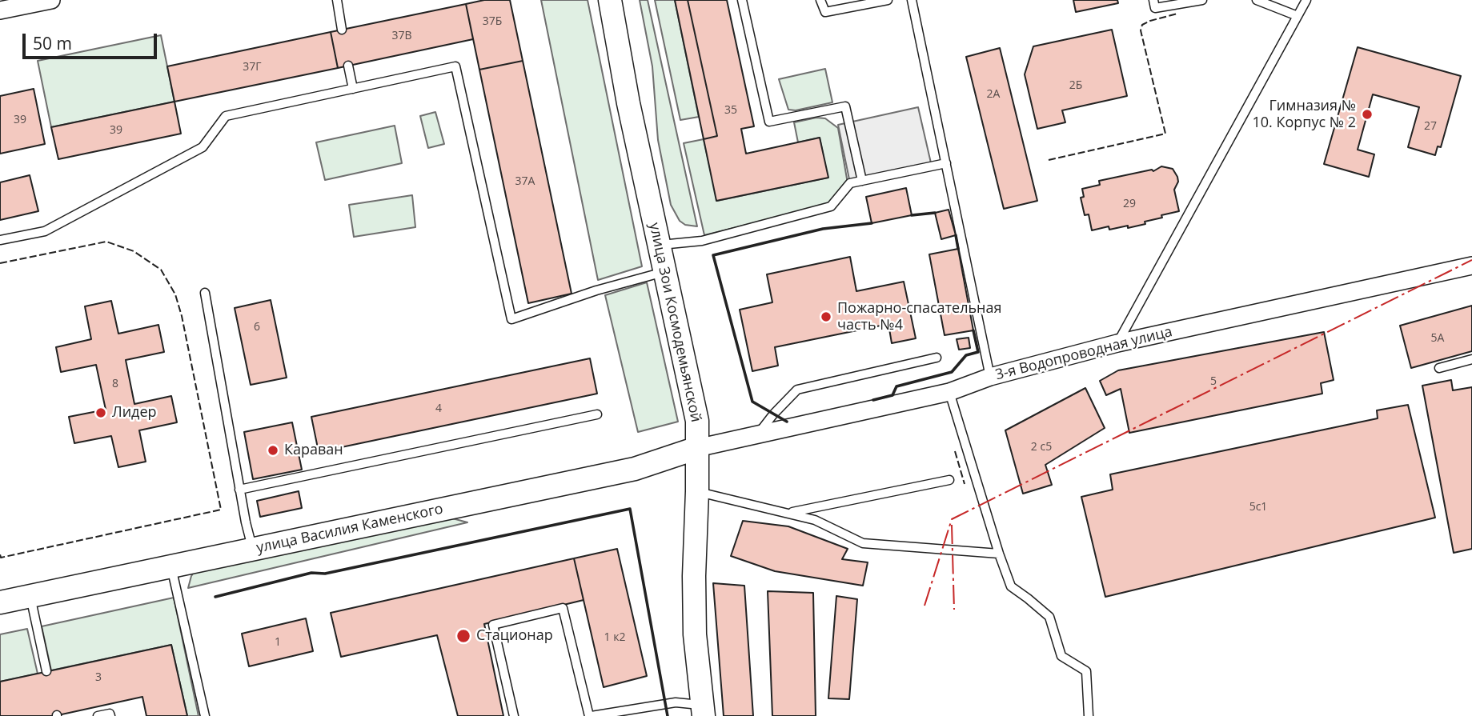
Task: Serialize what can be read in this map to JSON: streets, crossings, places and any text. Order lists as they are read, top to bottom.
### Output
{
  "streets": {
    "main road": ["улица Зои Космодемьянской", "улица Василия Каменского"],
    "street": ["3-я Водопроводная улица"]
  },
  "crossings": [
    ["улица Зои Космодемьянской", "3-я Водопроводная улица"],
    ["улица Зои Космодемьянской", "улица Василия Каменского"],
    ["3-я Водопроводная улица", "улица Василия Каменского"]
  ],
  "places": [
    "Гимназия № 10. Корпус № 2",
    "Пожарно-спасательная часть №4",
    "Лидер",
    "Караван",
    "Стационар"
  ],
  "house_numbers": [
    "37Б",
    "37В",
    "37Г",
    "2Б",
    "2А",
    "35",
    "39",
    "27",
    "39",
    "37А",
    "29",
    "6",
    "5А",
    "5",
    "8",
    "4",
    "2 с5",
    "5с1",
    "1 к2",
    "1",
    "3"
  ],
  "scale_bar": "50 m"
}
